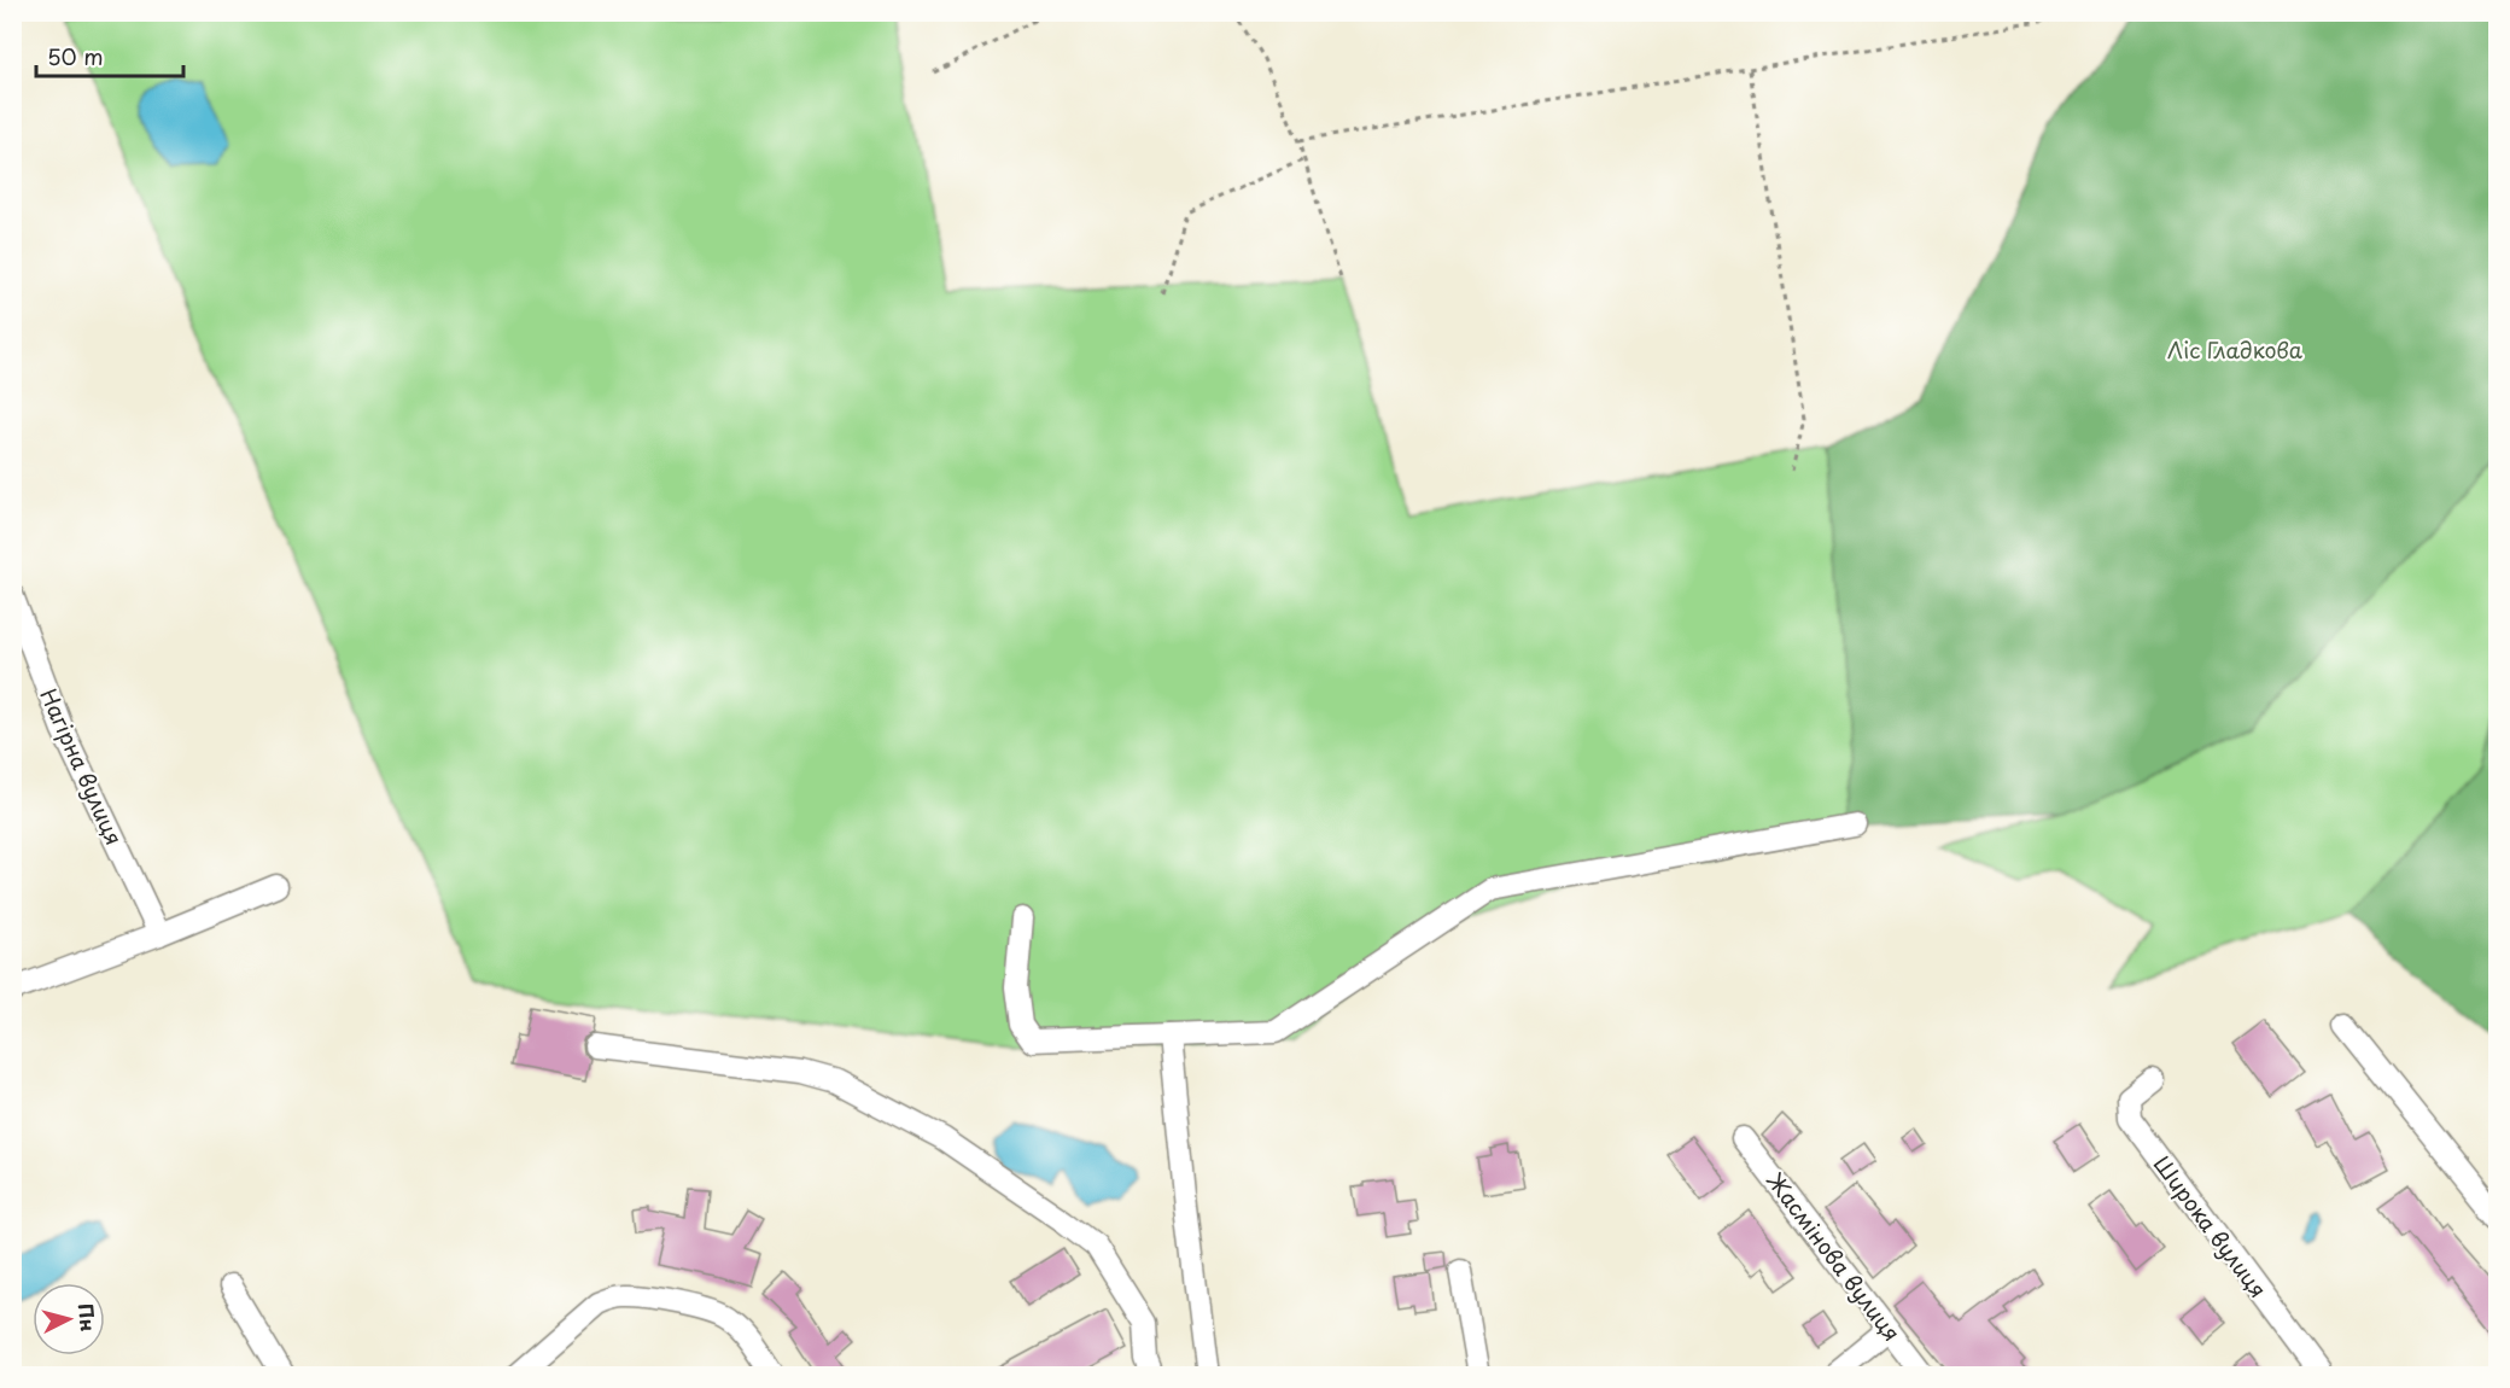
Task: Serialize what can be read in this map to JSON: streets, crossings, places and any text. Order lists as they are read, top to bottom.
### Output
{
  "streets": {
    "street": ["Нагірна вулиця", "Широка вулиця", "Жасмінова вулиця"]
  },
  "parks": ["Ліс Гладкова"],
  "scale_bar": "50 m",
  "north": "right"
}
